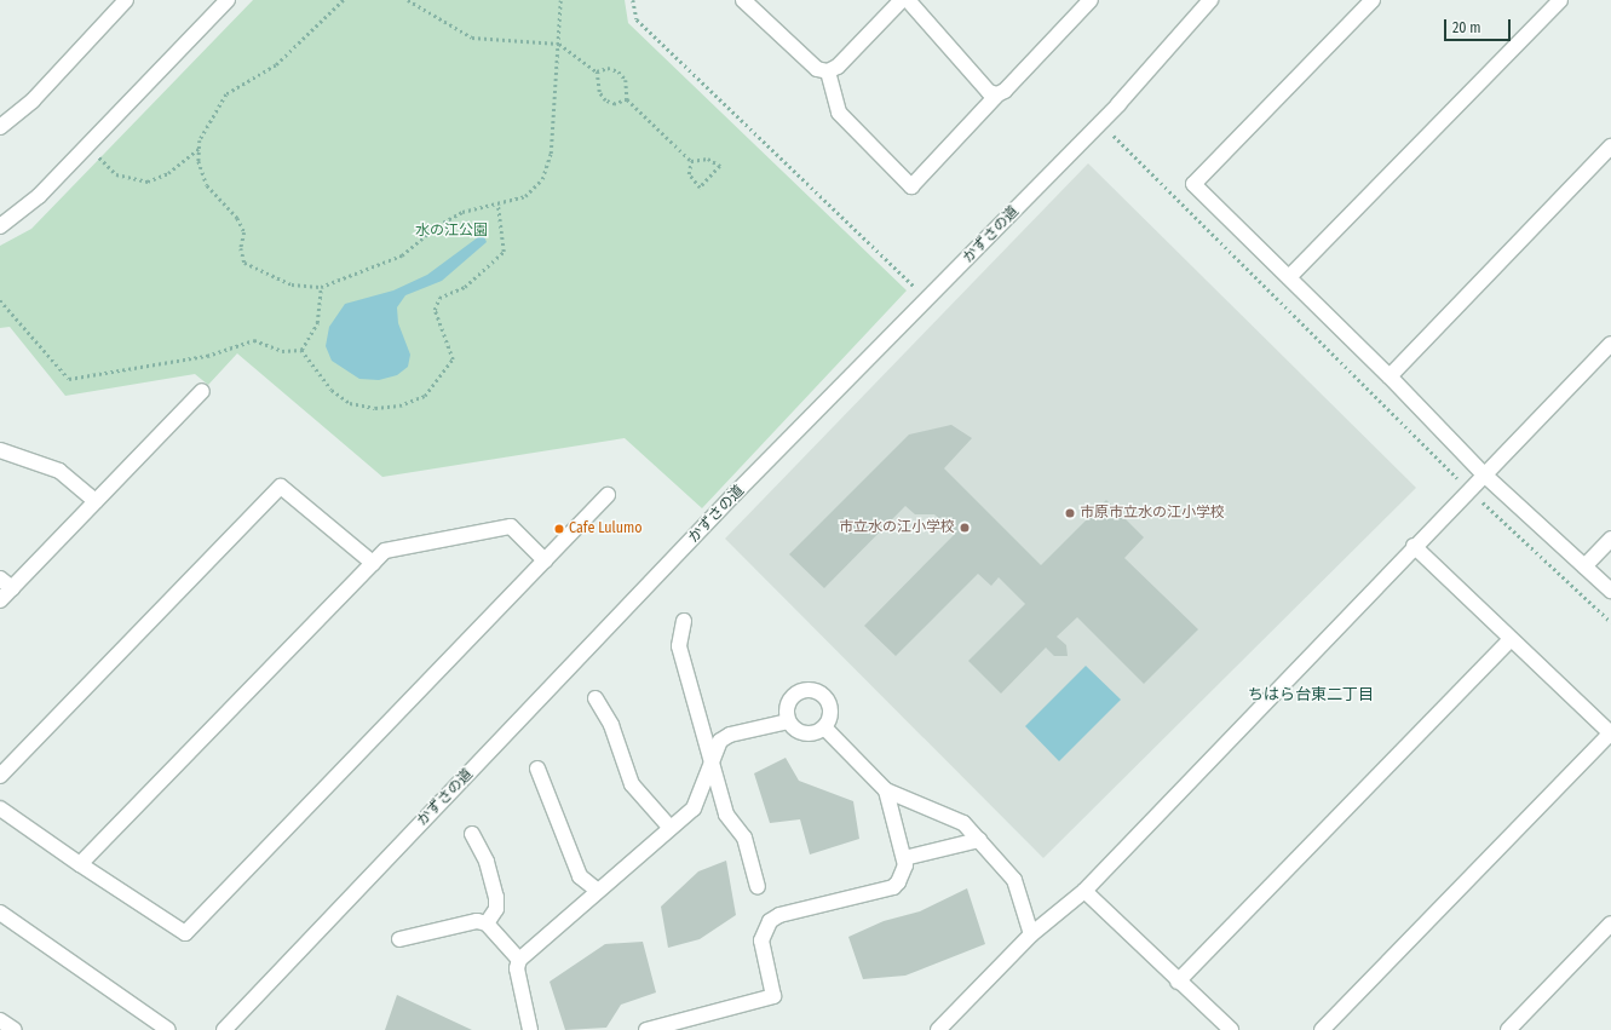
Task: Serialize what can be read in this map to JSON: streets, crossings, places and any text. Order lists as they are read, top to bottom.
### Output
{
  "streets": {
    "street": ["かずさの道"]
  },
  "districts": ["ちはら台東二丁目"],
  "parks": ["水の江公園"],
  "places": ["市原市立水の江小学校", "市立水の江小学校", "Cafe Lulumo"],
  "scale_bar": "20 m"
}
